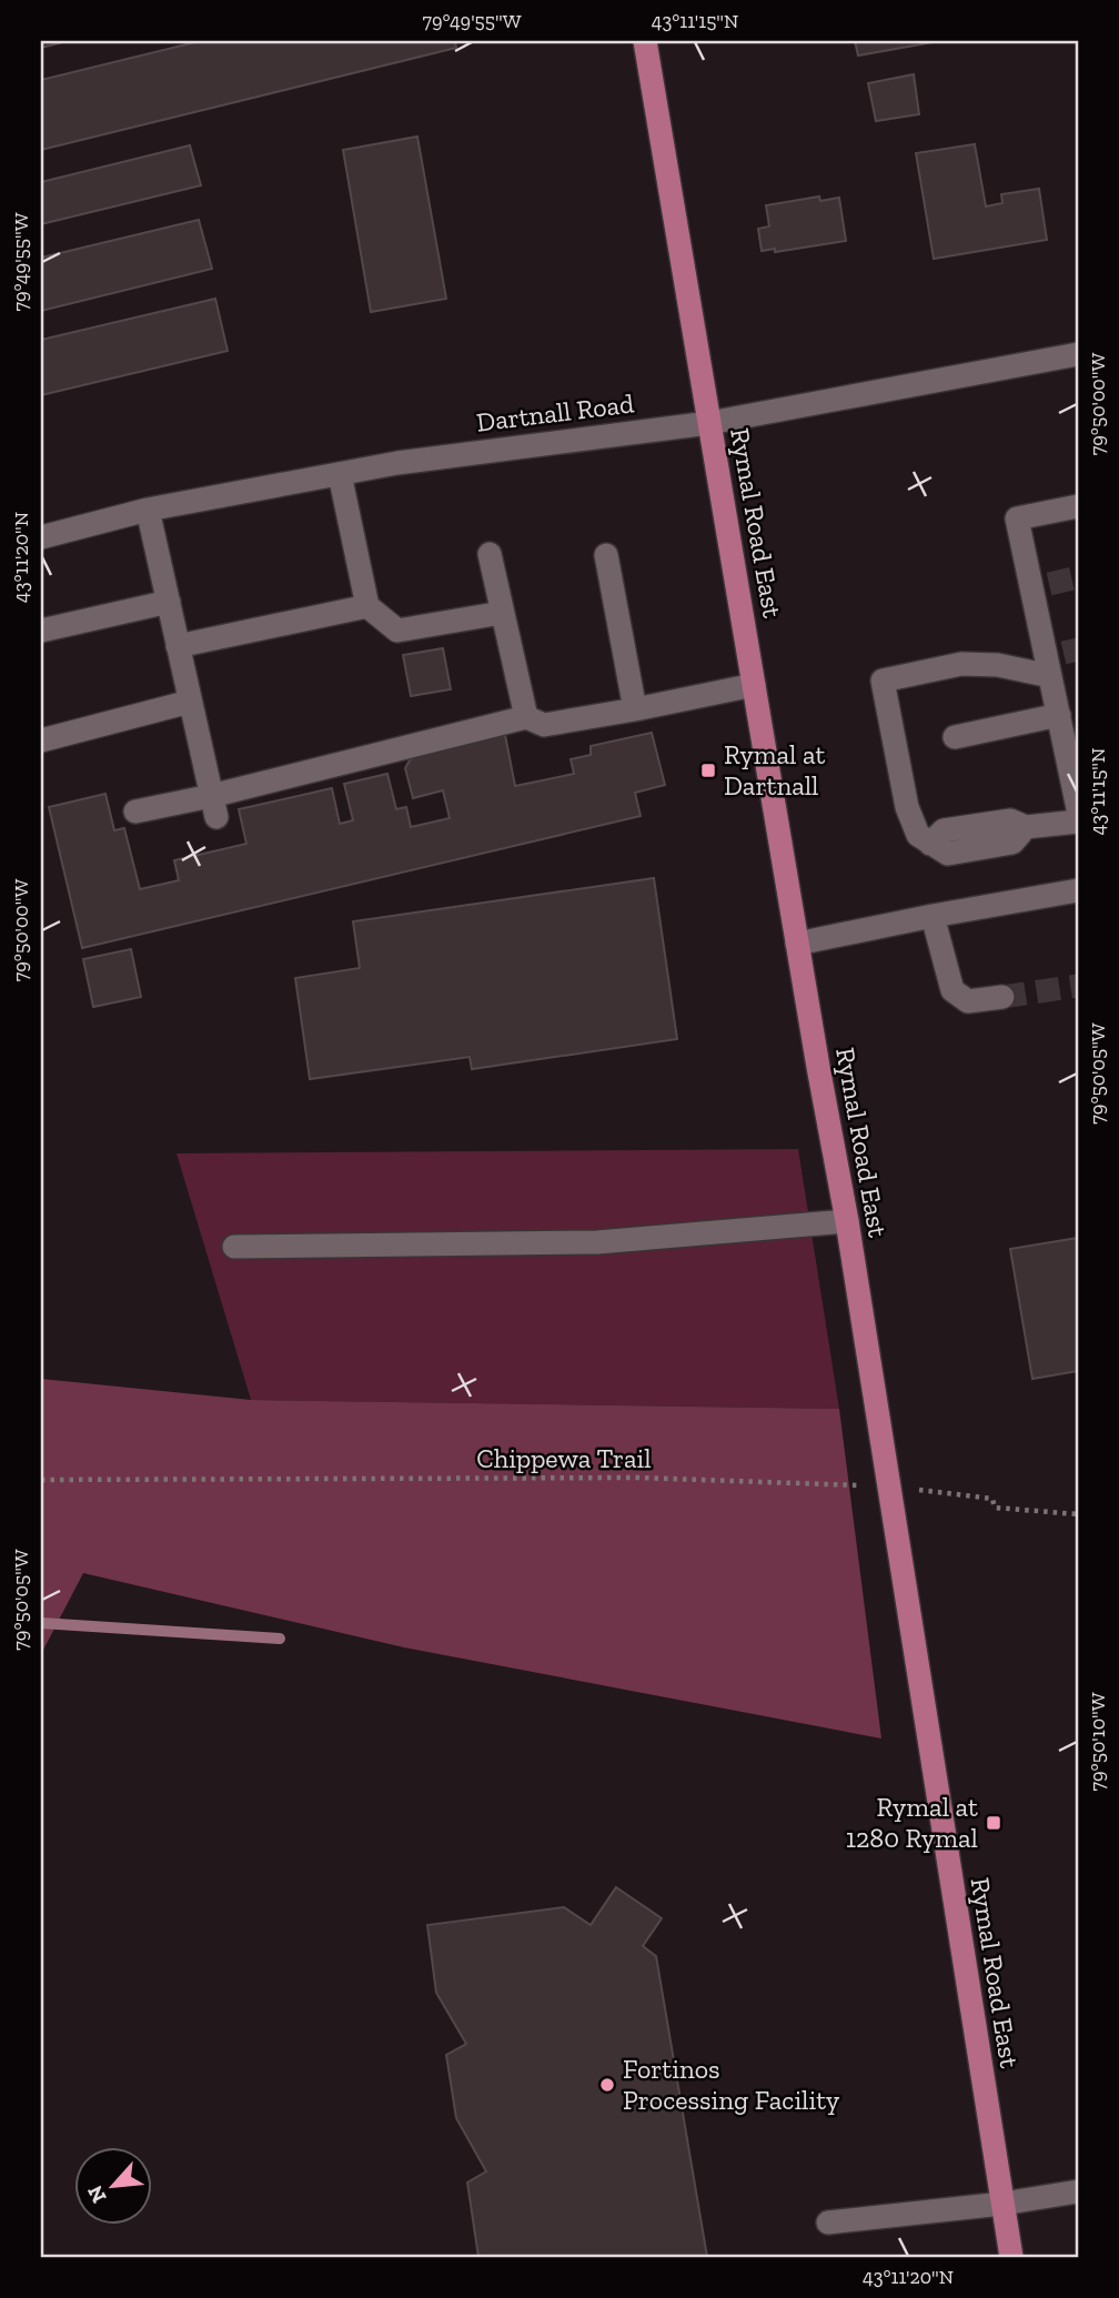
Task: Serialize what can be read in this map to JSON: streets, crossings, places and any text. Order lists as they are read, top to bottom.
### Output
{
  "streets": {
    "main road": ["Rymal Road East"],
    "street": ["Dartnall Road"],
    "path": ["Chippewa Trail"]
  },
  "crossings": [
    ["Dartnall Road", "Rymal Road East"],
    ["Rymal Road East", "Chippewa Trail"]
  ],
  "places": {
    "transit": ["Rymal at Dartnall", "Rymal at 1280 Rymal"],
    "other": ["Fortinos Processing Facility"]
  },
  "north": "bottom left",
  "coordinates": [
    "79°49'55\"W",
    "43°11'15\"N",
    "79°50'00\"W",
    "43°11'20\"N",
    "79°50'05\"W",
    "79°50'10\"W"
  ]
}
